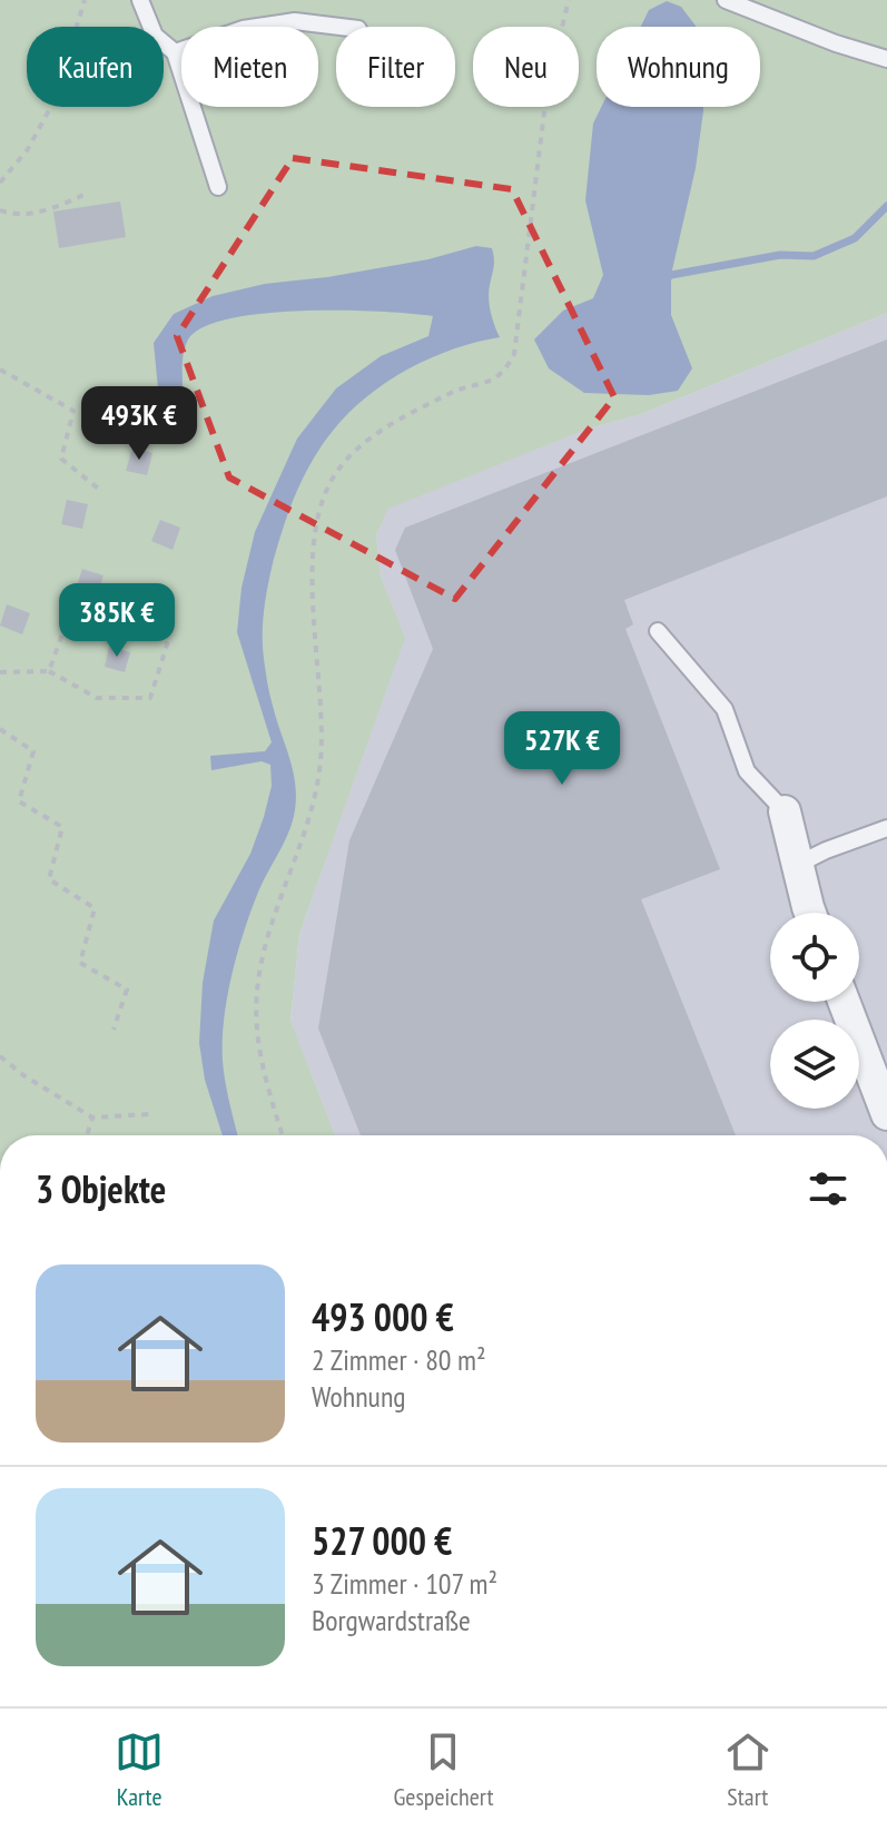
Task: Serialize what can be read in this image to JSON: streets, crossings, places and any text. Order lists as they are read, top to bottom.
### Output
{
  "page": {
    "chip": [
      "Kaufen",
      "Mieten",
      "Filter",
      "Neu",
      "Wohnung"
    ],
    "price": ["493K €", "385K €", "527K €"],
    "heading": "3 Objekte",
    "list": [
      {
        "name": "493 000 €",
        "note": "2 Zimmer · 80 m² · Wohnung"
      },
      {
        "name": "527 000 €",
        "note": "3 Zimmer · 107 m² · Borgwardstraße"
      }
    ],
    "tabs": ["Karte", "Gespeichert", "Start"]
  }
}
